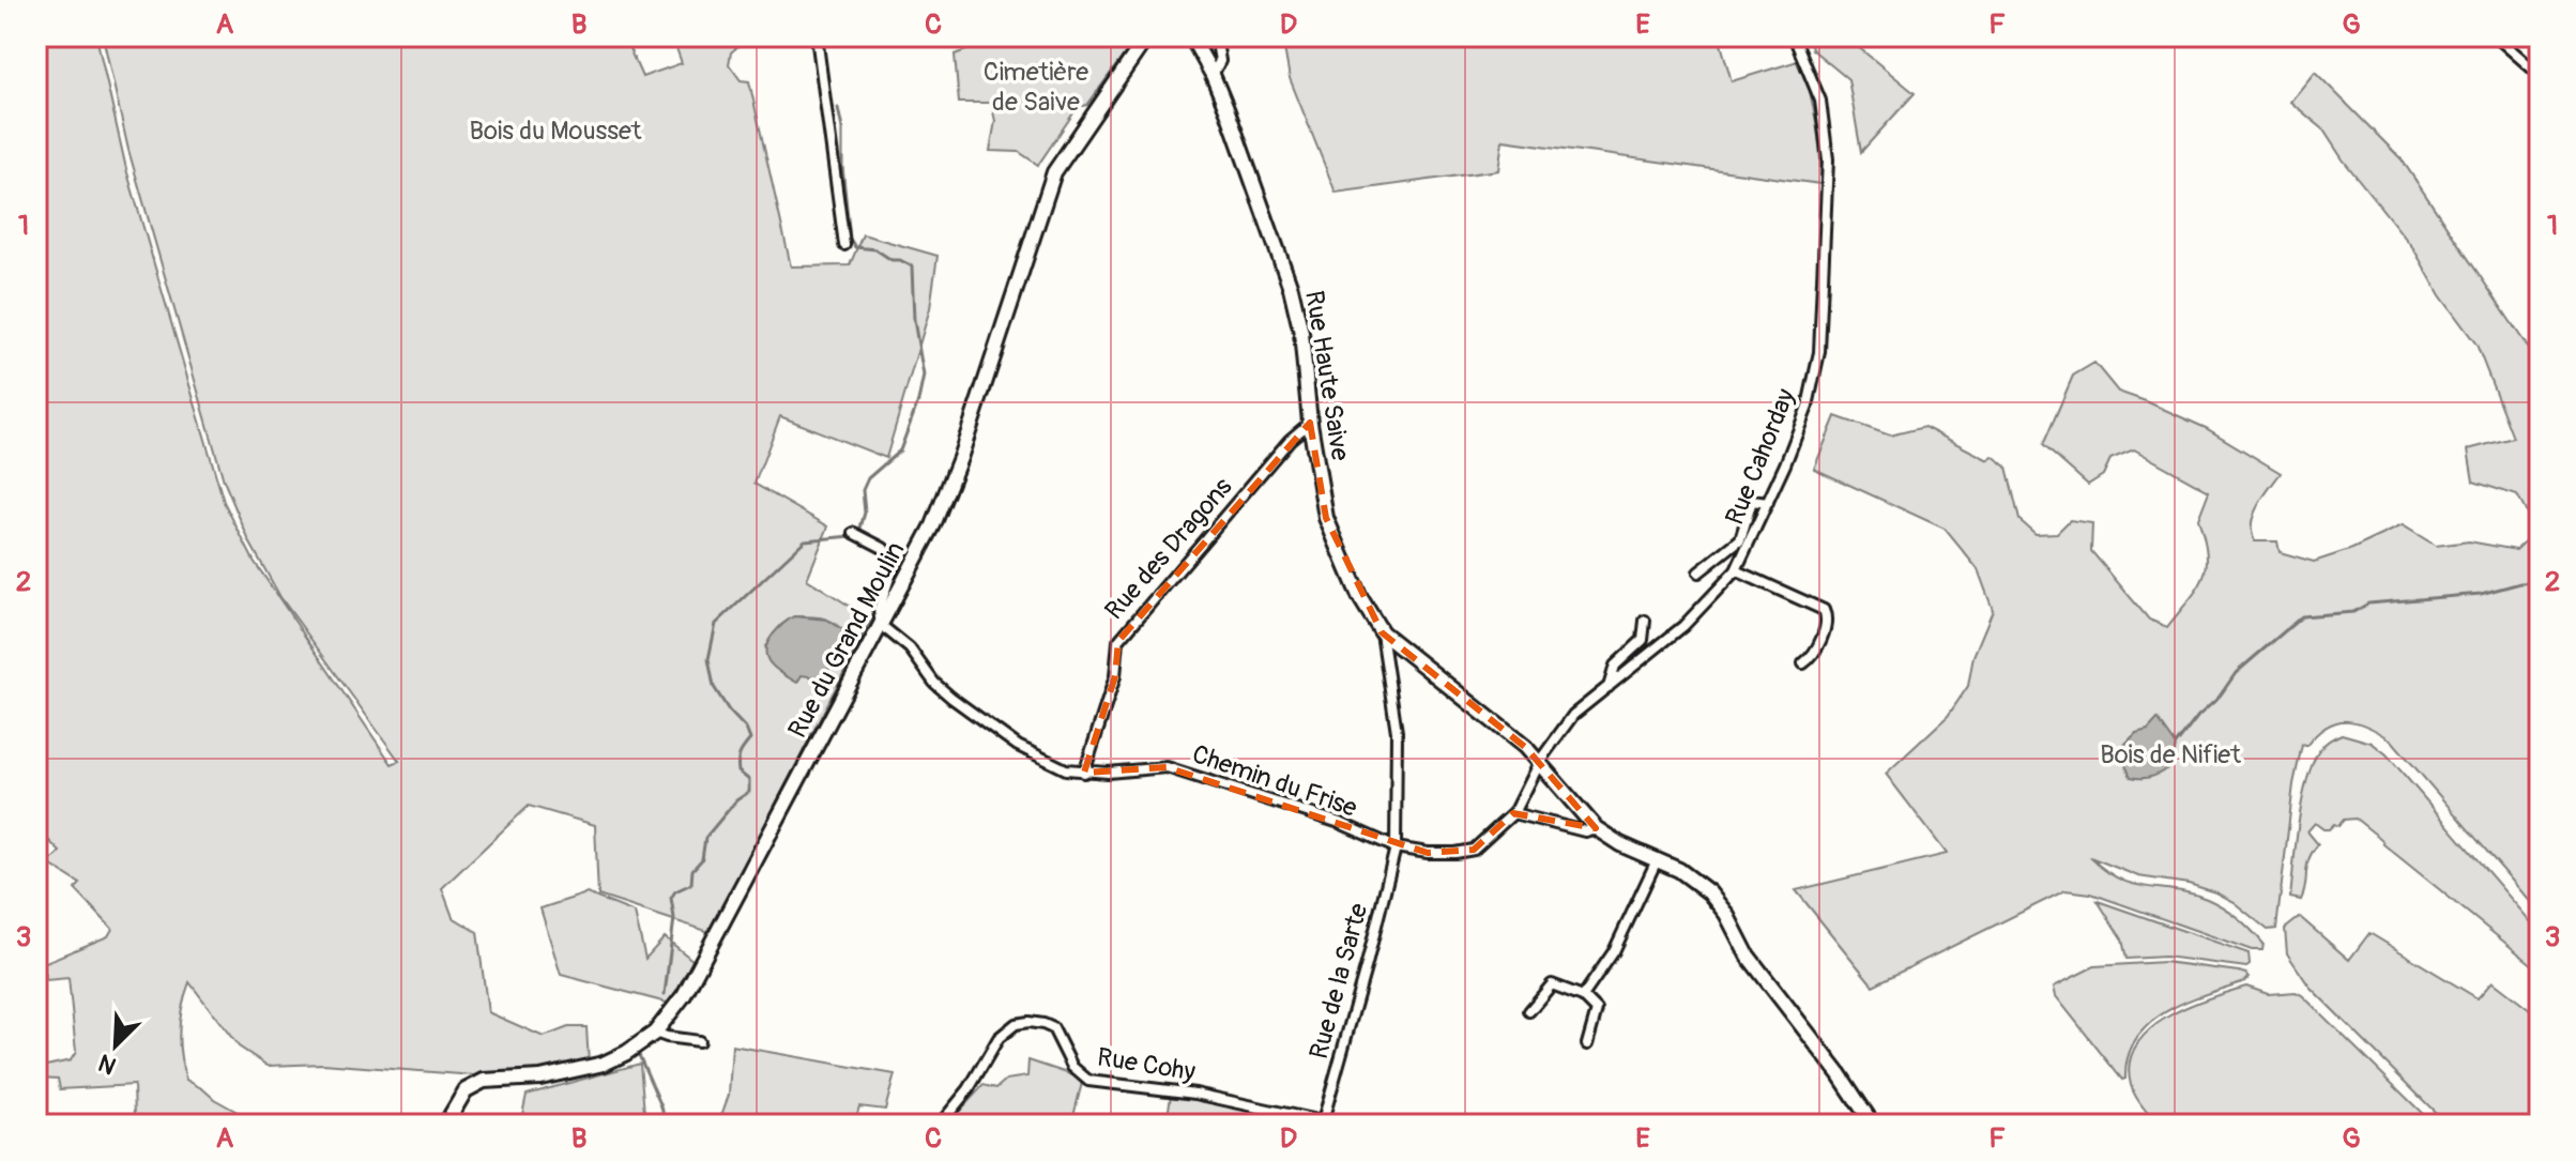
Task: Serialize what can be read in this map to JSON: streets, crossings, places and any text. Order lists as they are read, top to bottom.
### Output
{
  "streets": {
    "street": [
      "Rue Haute Saive",
      "Rue Cahorday",
      "Rue des Dragons",
      "Rue du Grand Moulin",
      "Chemin du Frise",
      "Rue de la Sarte",
      "Rue Cohy"
    ]
  },
  "crossings": [
    ["Rue Haute Saive", "Rue Cahorday"],
    ["Rue Haute Saive", "Rue des Dragons"],
    ["Rue Haute Saive", "Chemin du Frise"],
    ["Rue Haute Saive", "Rue de la Sarte"],
    ["Rue des Dragons", "Chemin du Frise"],
    ["Rue du Grand Moulin", "Chemin du Frise"],
    ["Chemin du Frise", "Rue de la Sarte"],
    ["Rue de la Sarte", "Rue Cohy"]
  ],
  "parks": ["Cimetière de Saive", "Bois du Mousset", "Bois de Nifiet"],
  "north": "bottom left",
  "grid": {
    "columns": [
      "A",
      "B",
      "C",
      "D",
      "E",
      "F",
      "G"
    ],
    "rows": ["1", "2", "3"]
  }
}
